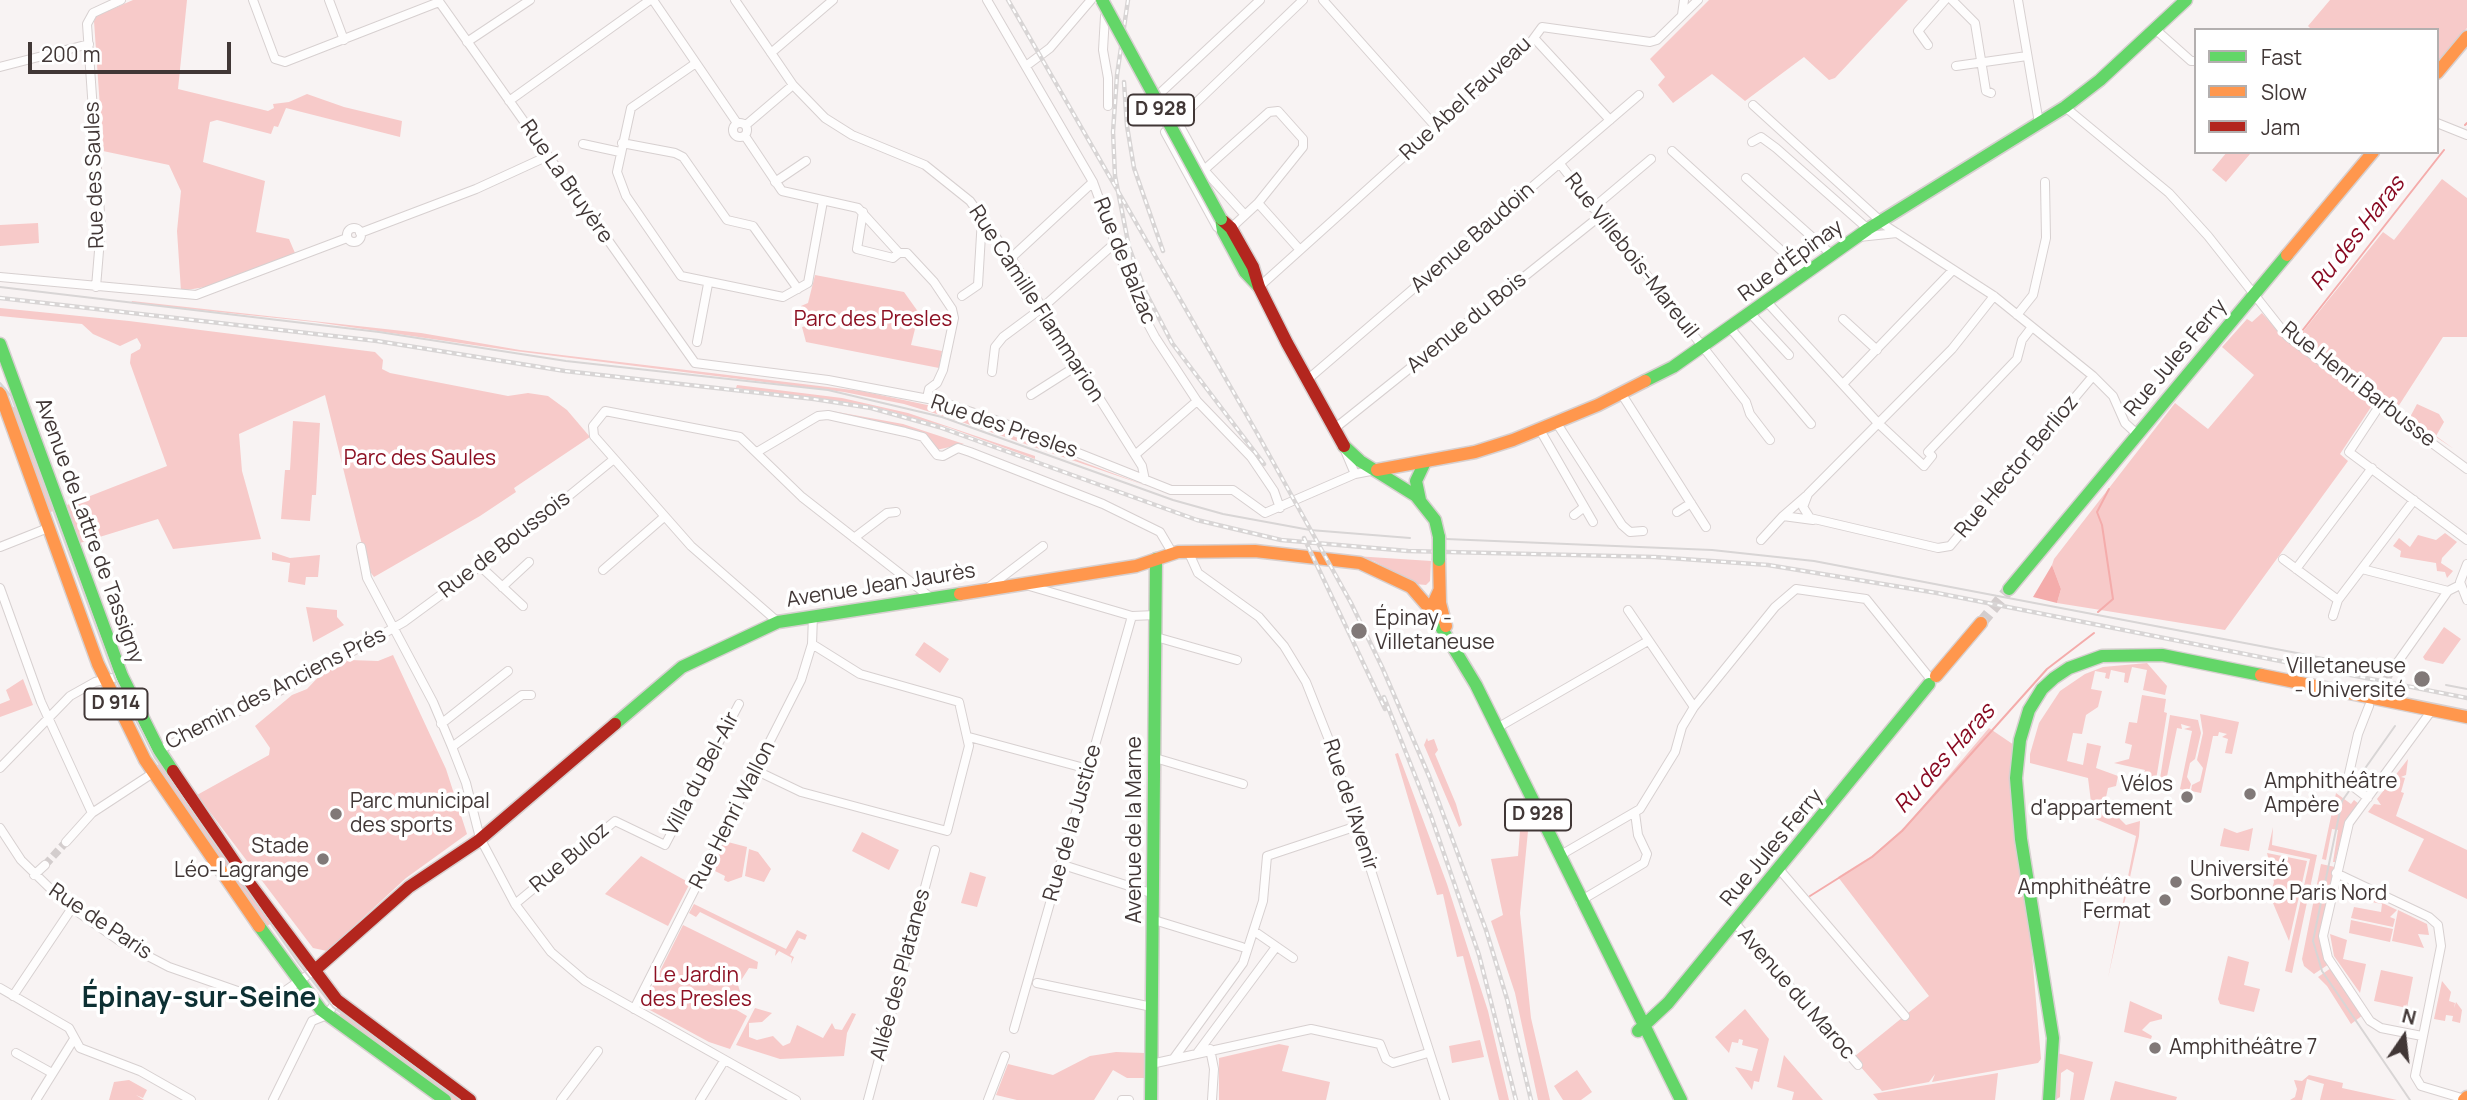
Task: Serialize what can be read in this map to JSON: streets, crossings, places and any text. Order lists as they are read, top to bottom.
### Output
{
  "streets": {
    "main road": [
      "D 928",
      "Rue d'Épinay",
      "Rue Jules Ferry",
      "Avenue de Lattre de Tassigny",
      "Avenue Jean Jaurès",
      "D 914",
      "Avenue de la Marne"
    ],
    "street": [
      "Rue Abel Fauveau",
      "Rue des Saules",
      "Rue La Bruyère",
      "Avenue Baudoin",
      "Rue Villebois-Mareuil",
      "Rue de Balzac",
      "Rue Camille Flammarion",
      "Avenue du Bois",
      "Rue Henri Barbusse",
      "Rue des Presles",
      "Rue Hector Berlioz",
      "Rue de Boussois",
      "Chemin des Anciens Prés",
      "Villa du Bel-Air",
      "Rue de l'Avenir",
      "Rue Henri Wallon",
      "Rue de la Justice",
      "Rue Buloz",
      "Rue de Paris",
      "Allée des Platanes",
      "Avenue du Maroc"
    ]
  },
  "crossings": [
    ["Rue Abel Fauveau", "D 928"],
    ["D 928", "Avenue Baudoin"],
    ["D 928", "Rue d'Épinay"],
    ["D 928", "Avenue du Bois"],
    ["D 928", "Rue Jules Ferry"],
    ["D 928", "Avenue Jean Jaurès"],
    ["Rue La Bruyère", "Rue des Presles"],
    ["Avenue Baudoin", "Rue Villebois-Mareuil"],
    ["Rue Villebois-Mareuil", "Rue d'Épinay"],
    ["Rue Villebois-Mareuil", "Avenue du Bois"],
    ["Rue de Balzac", "Rue des Presles"],
    ["Rue d'Épinay", "Rue Henri Barbusse"],
    ["Rue Camille Flammarion", "Rue des Presles"],
    ["Rue Jules Ferry", "Rue Henri Barbusse"],
    ["Rue Jules Ferry", "Avenue du Maroc"],
    ["Avenue de Lattre de Tassigny", "Avenue Jean Jaurès"],
    ["Avenue de Lattre de Tassigny", "Chemin des Anciens Prés"],
    ["Avenue de Lattre de Tassigny", "D 914"],
    ["Avenue de Lattre de Tassigny", "Rue de Paris"],
    ["Rue de Boussois", "Chemin des Anciens Prés"],
    ["Avenue Jean Jaurès", "D 914"],
    ["Avenue Jean Jaurès", "Rue de l'Avenir"],
    ["Avenue Jean Jaurès", "Rue Henri Wallon"],
    ["Avenue Jean Jaurès", "Avenue de la Marne"],
    ["D 914", "Rue de Paris"],
    ["Villa du Bel-Air", "Rue Buloz"]
  ],
  "districts": ["Épinay-sur-Seine"],
  "water": ["Ru des Haras"],
  "parks": ["Parc des Presles", "Parc des Saules", "Le Jardin des Presles"],
  "places": [
    "Épinay - Villetaneuse",
    "Villetaneuse - Université",
    "Amphithéâtre Ampère",
    "Vélos d'appartement",
    "Parc municipal des sports",
    "Stade Léo-Lagrange",
    "Université Sorbonne Paris Nord",
    "Amphithéâtre Fermat",
    "Amphithéâtre 7"
  ],
  "legend": ["Fast", "Slow", "Jam"],
  "scale_bar": "200 m",
  "north": "top"
}
